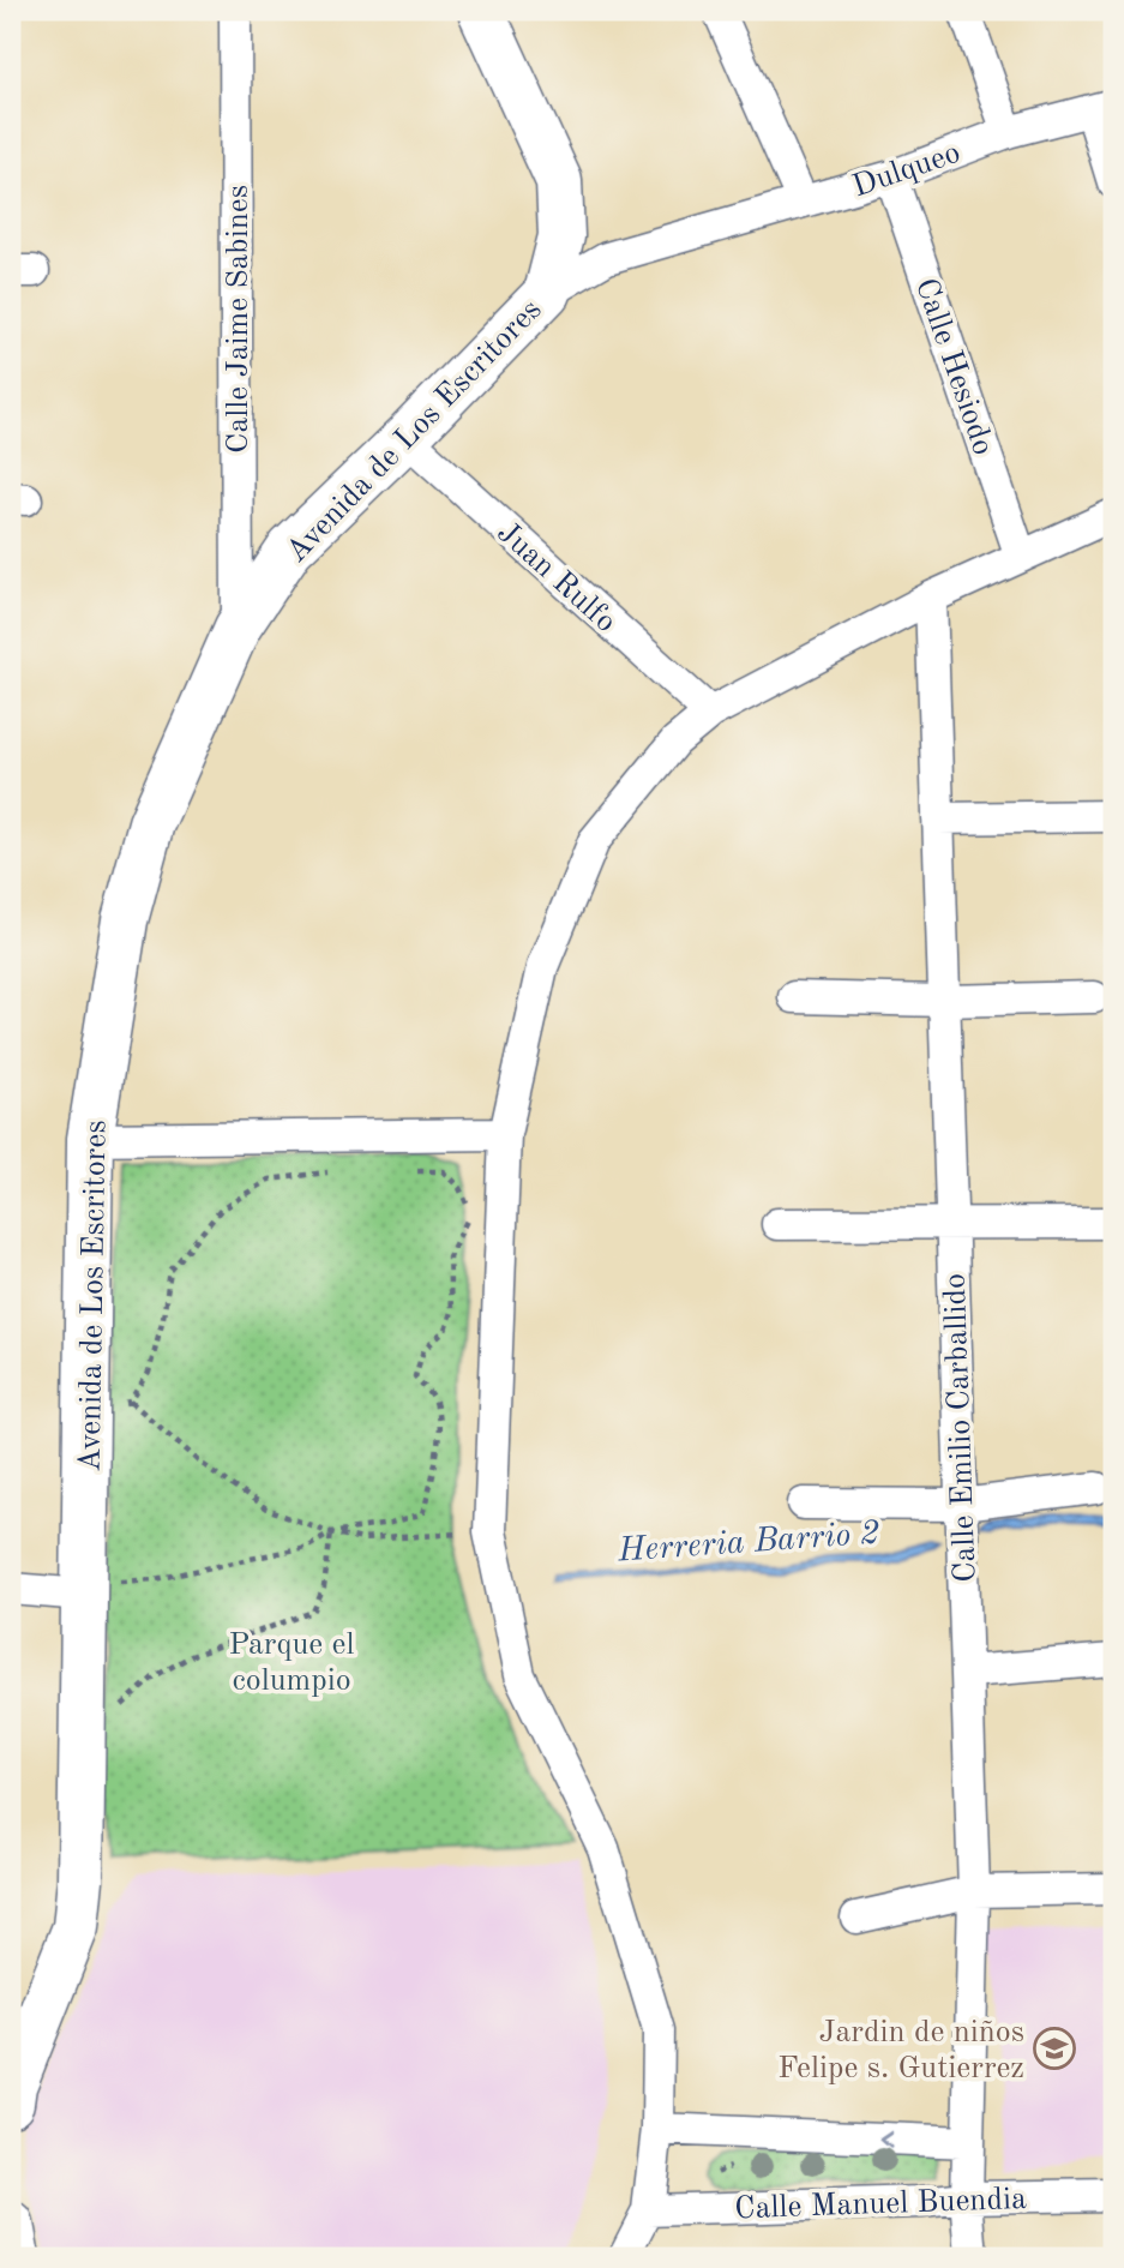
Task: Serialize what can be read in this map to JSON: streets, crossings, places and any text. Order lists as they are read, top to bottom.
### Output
{
  "streets": {
    "main road": ["Avenida de Los Escritores"],
    "street": [
      "Dulqueo",
      "Calle Jaime Sabines",
      "Calle Hesiodo",
      "Juan Rulfo",
      "Calle Emilio Carballido",
      "Calle Manuel Buendia"
    ]
  },
  "crossings": [
    ["Dulqueo", "Calle Hesiodo"],
    ["Dulqueo", "Avenida de Los Escritores"],
    ["Calle Jaime Sabines", "Avenida de Los Escritores"],
    ["Avenida de Los Escritores", "Juan Rulfo"],
    ["Calle Emilio Carballido", "Calle Manuel Buendia"]
  ],
  "water": ["Herreria Barrio 2"],
  "parks": ["Parque el columpio"],
  "places": {
    "school or university": ["Jardin de niños Felipe s. Gutierrez"]
  }
}
